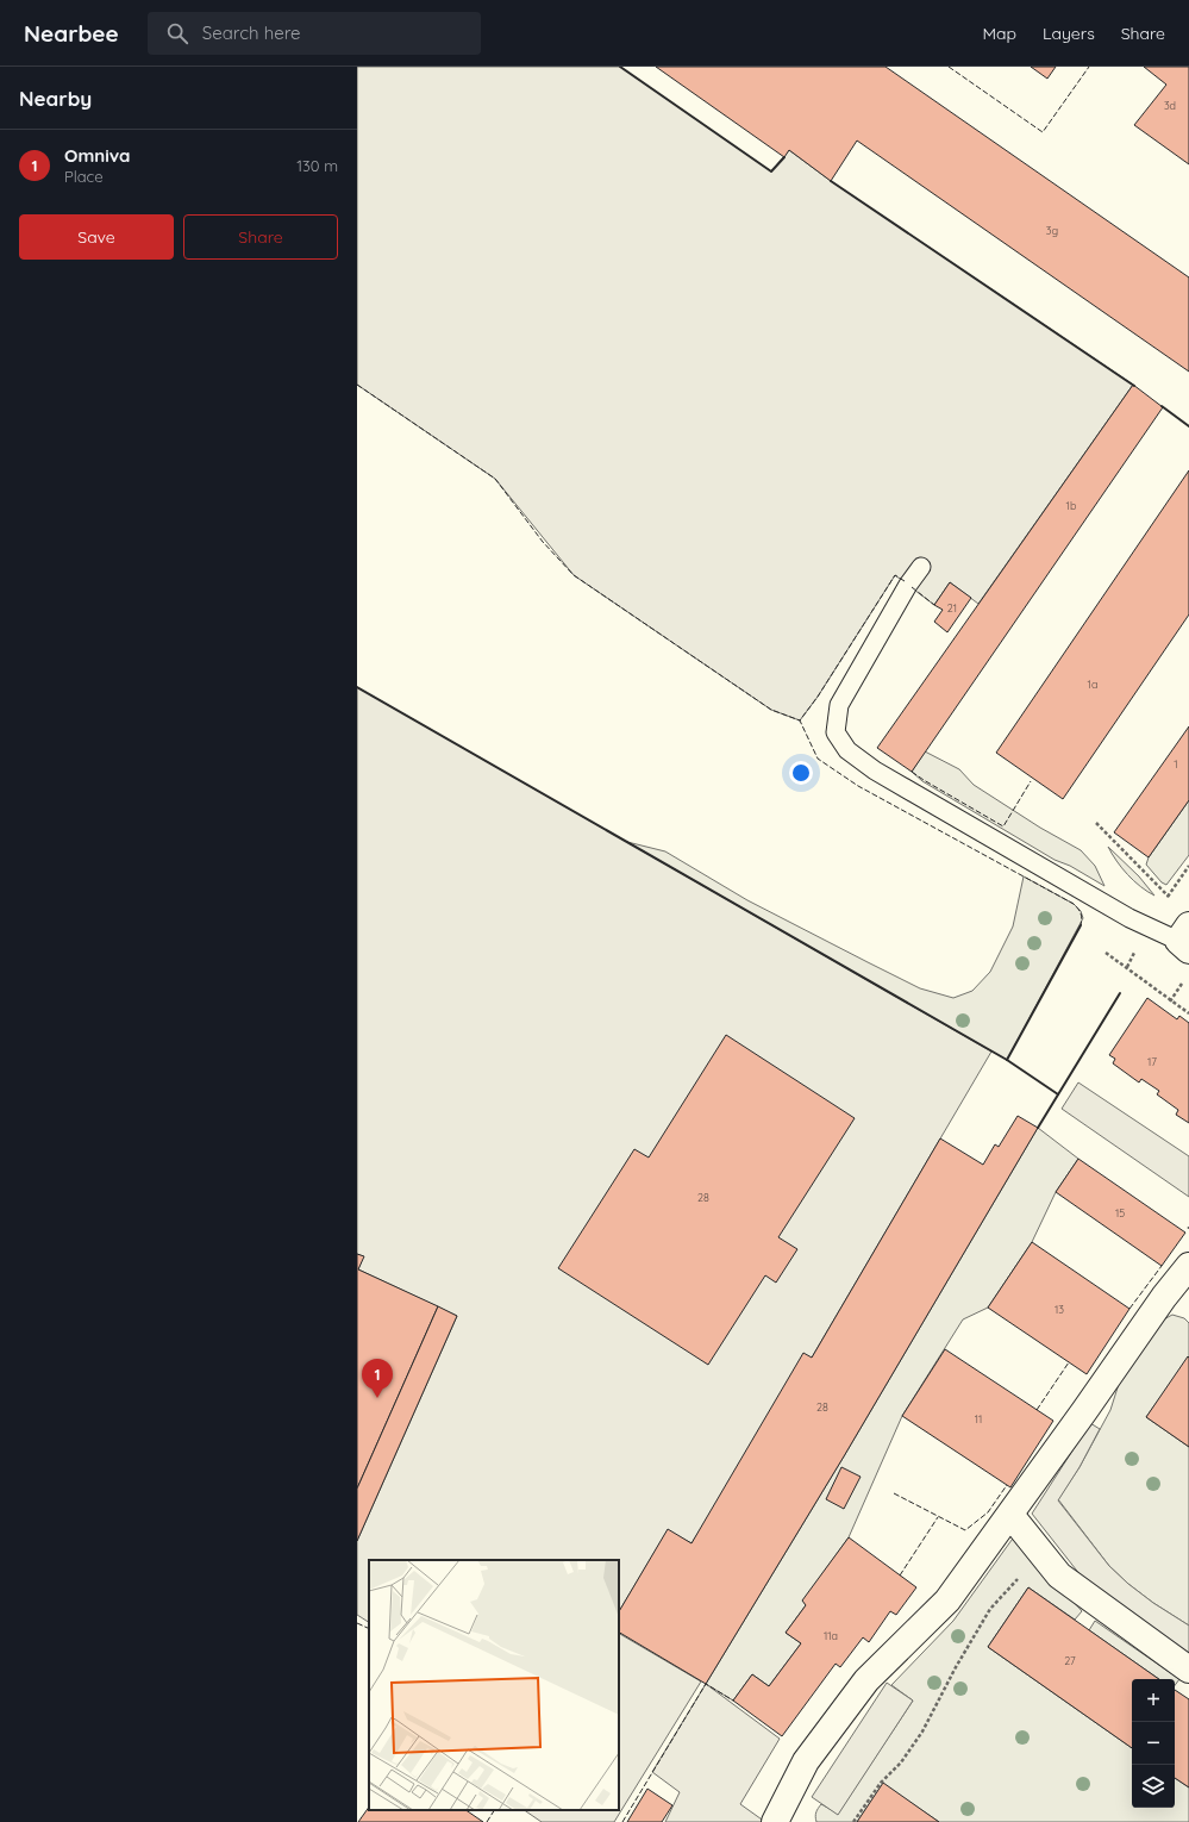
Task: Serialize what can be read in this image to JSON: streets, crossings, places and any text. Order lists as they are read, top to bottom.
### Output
{
  "house_numbers": [
    "3d",
    "3g",
    "1b",
    "21",
    "1a",
    "1",
    "17",
    "28",
    "15",
    "13",
    "28",
    "11",
    "11a",
    "27"
  ],
  "page": {
    "header": "Nearbee",
    "search": "Search here",
    "nav": ["Map", "Layers", "Share"],
    "heading": "Nearby",
    "list": [
      {
        "mark": "1",
        "name": "Omniva",
        "note": "Place",
        "value": "130 m"
      }
    ],
    "buttons": ["Save", "Share"],
    "pins": "1",
    "map_buttons": ["+", "−"]
  }
}
